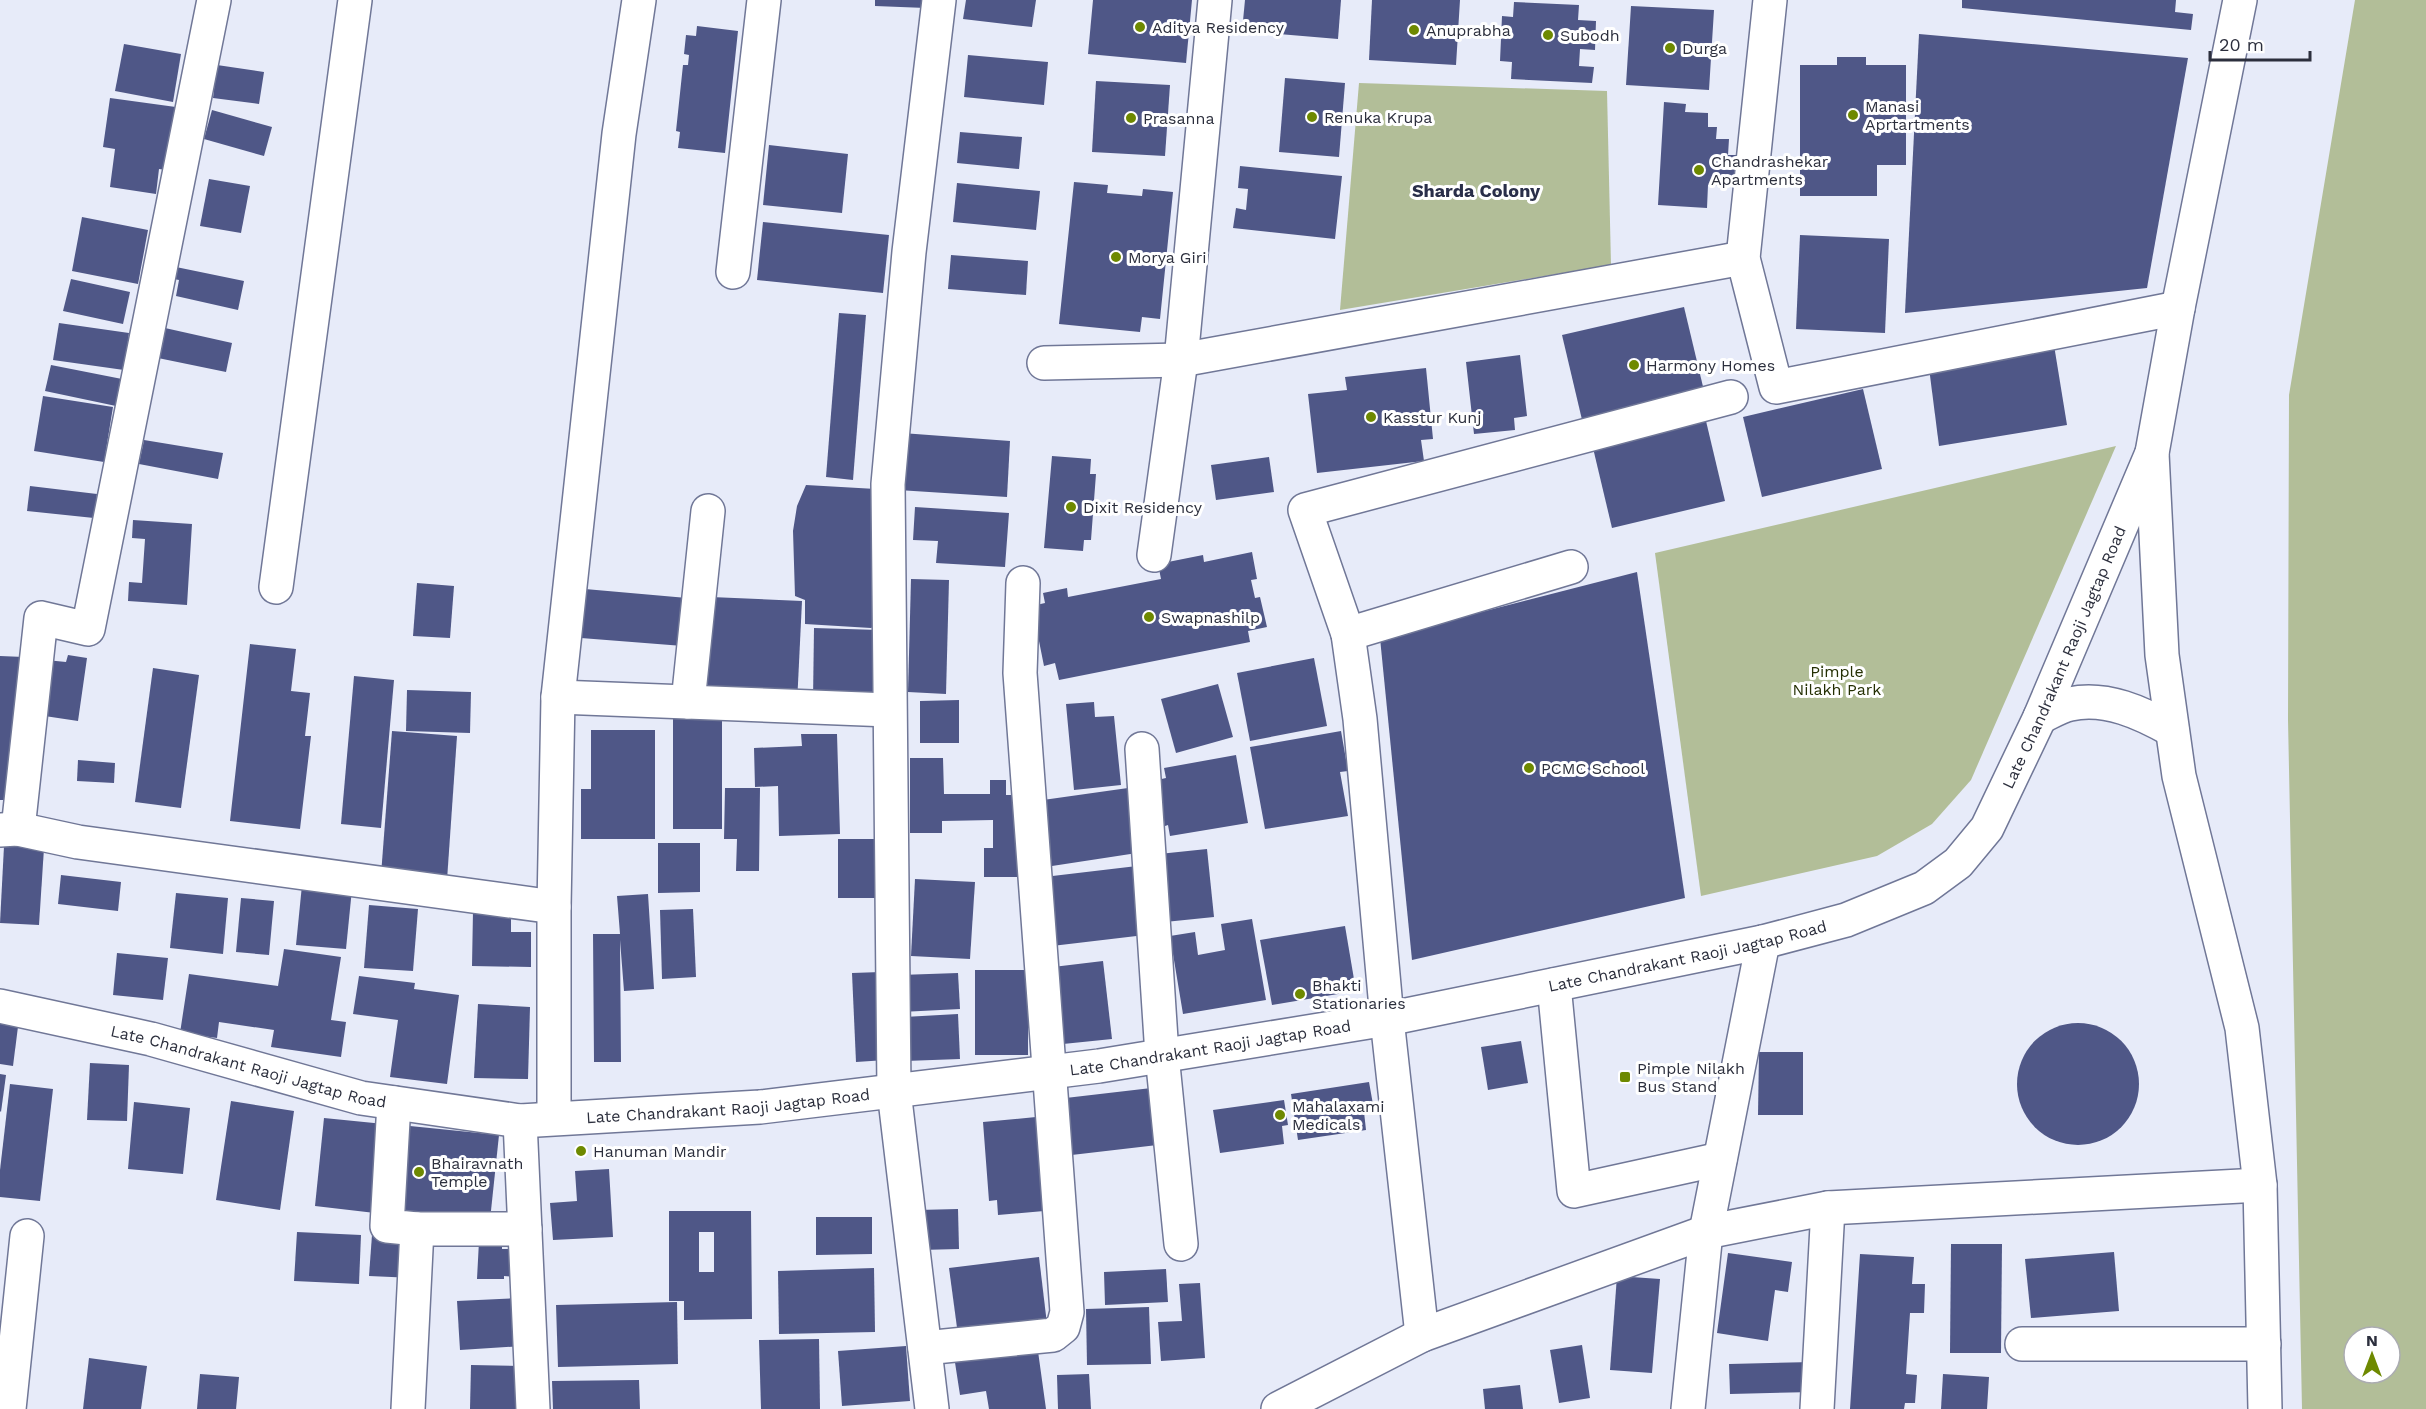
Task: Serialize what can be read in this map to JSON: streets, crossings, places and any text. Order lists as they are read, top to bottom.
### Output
{
  "streets": {
    "street": ["Late Chandrakant Raoji Jagtap Road"]
  },
  "districts": ["Sharda Colony"],
  "parks": ["Pimple Nilakh Park"],
  "places": {
    "other": [
      "Aditya Residency",
      "Anuprabha",
      "Subodh",
      "Durga",
      "Manasi Aprtartments",
      "Renuka Krupa",
      "Prasanna",
      "Chandrashekar Apartments",
      "Morya Giri",
      "Harmony Homes",
      "Kasstur Kunj",
      "Dixit Residency",
      "Swapnashilp",
      "PCMC School",
      "Bhakti Stationaries",
      "Mahalaxami Medicals",
      "Hanuman Mandir",
      "Bhairavnath Temple"
    ],
    "transit": ["Pimple Nilakh Bus Stand"]
  },
  "scale_bar": "20 m",
  "north": "top"
}
